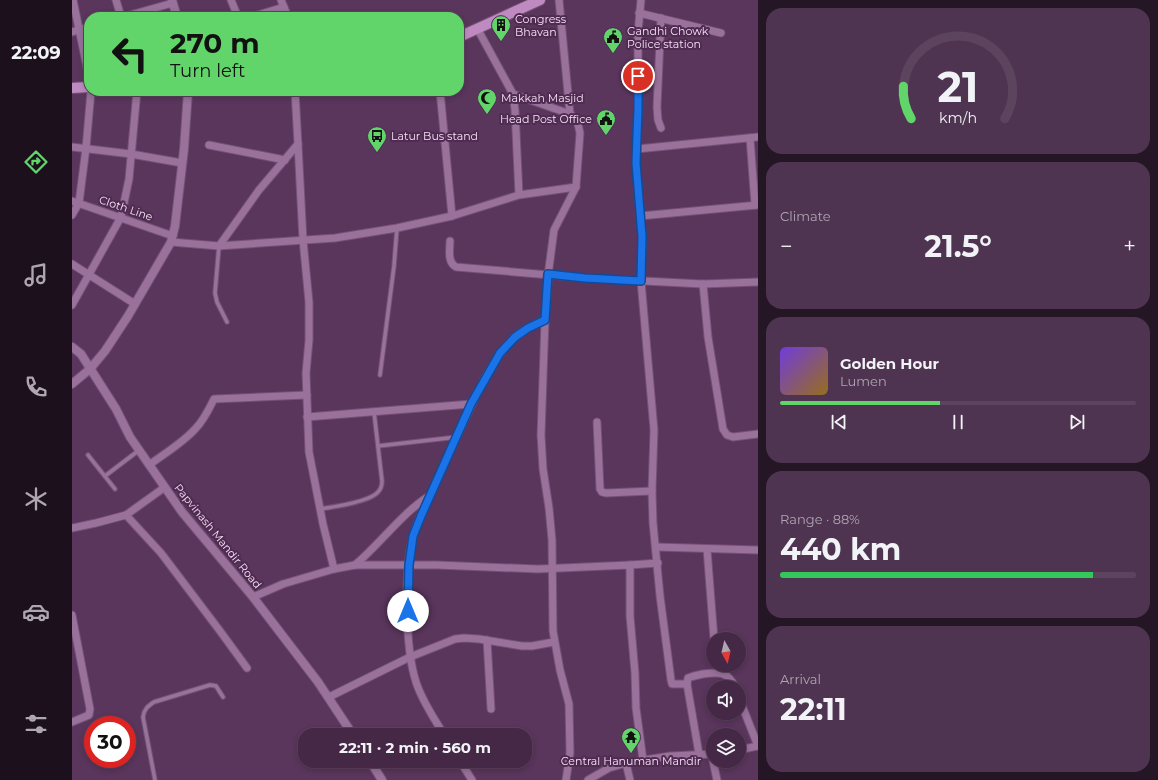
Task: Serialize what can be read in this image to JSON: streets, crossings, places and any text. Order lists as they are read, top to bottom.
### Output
{
  "streets": {
    "street": ["Cloth Line", "Papvinash Mandir Road"]
  },
  "places": {
    "building": ["Congress Bhavan"],
    "public building": ["Gandhi Chowk Police station", "Head Post Office"],
    "mosque": ["Makkah Masjid"],
    "bus stop": ["Latur Bus stand"],
    "temple": ["Central Hanuman Mandir"]
  },
  "north": "bottom",
  "page": {
    "tabs": "22:09",
    "turn": ["270 m", "Turn left"],
    "tile": [
      "Climate",
      ["Range · 88%", "440 km"],
      ["Arrival", "22:11"]
    ],
    "heat": ["−", "21.5°", "+"],
    "song": ["Golden Hour", "Lumen"],
    "limit": "30",
    "trip": "22:11 · 2 min · 560 m",
    "gauge": ["21", "km/h"]
  }
}
